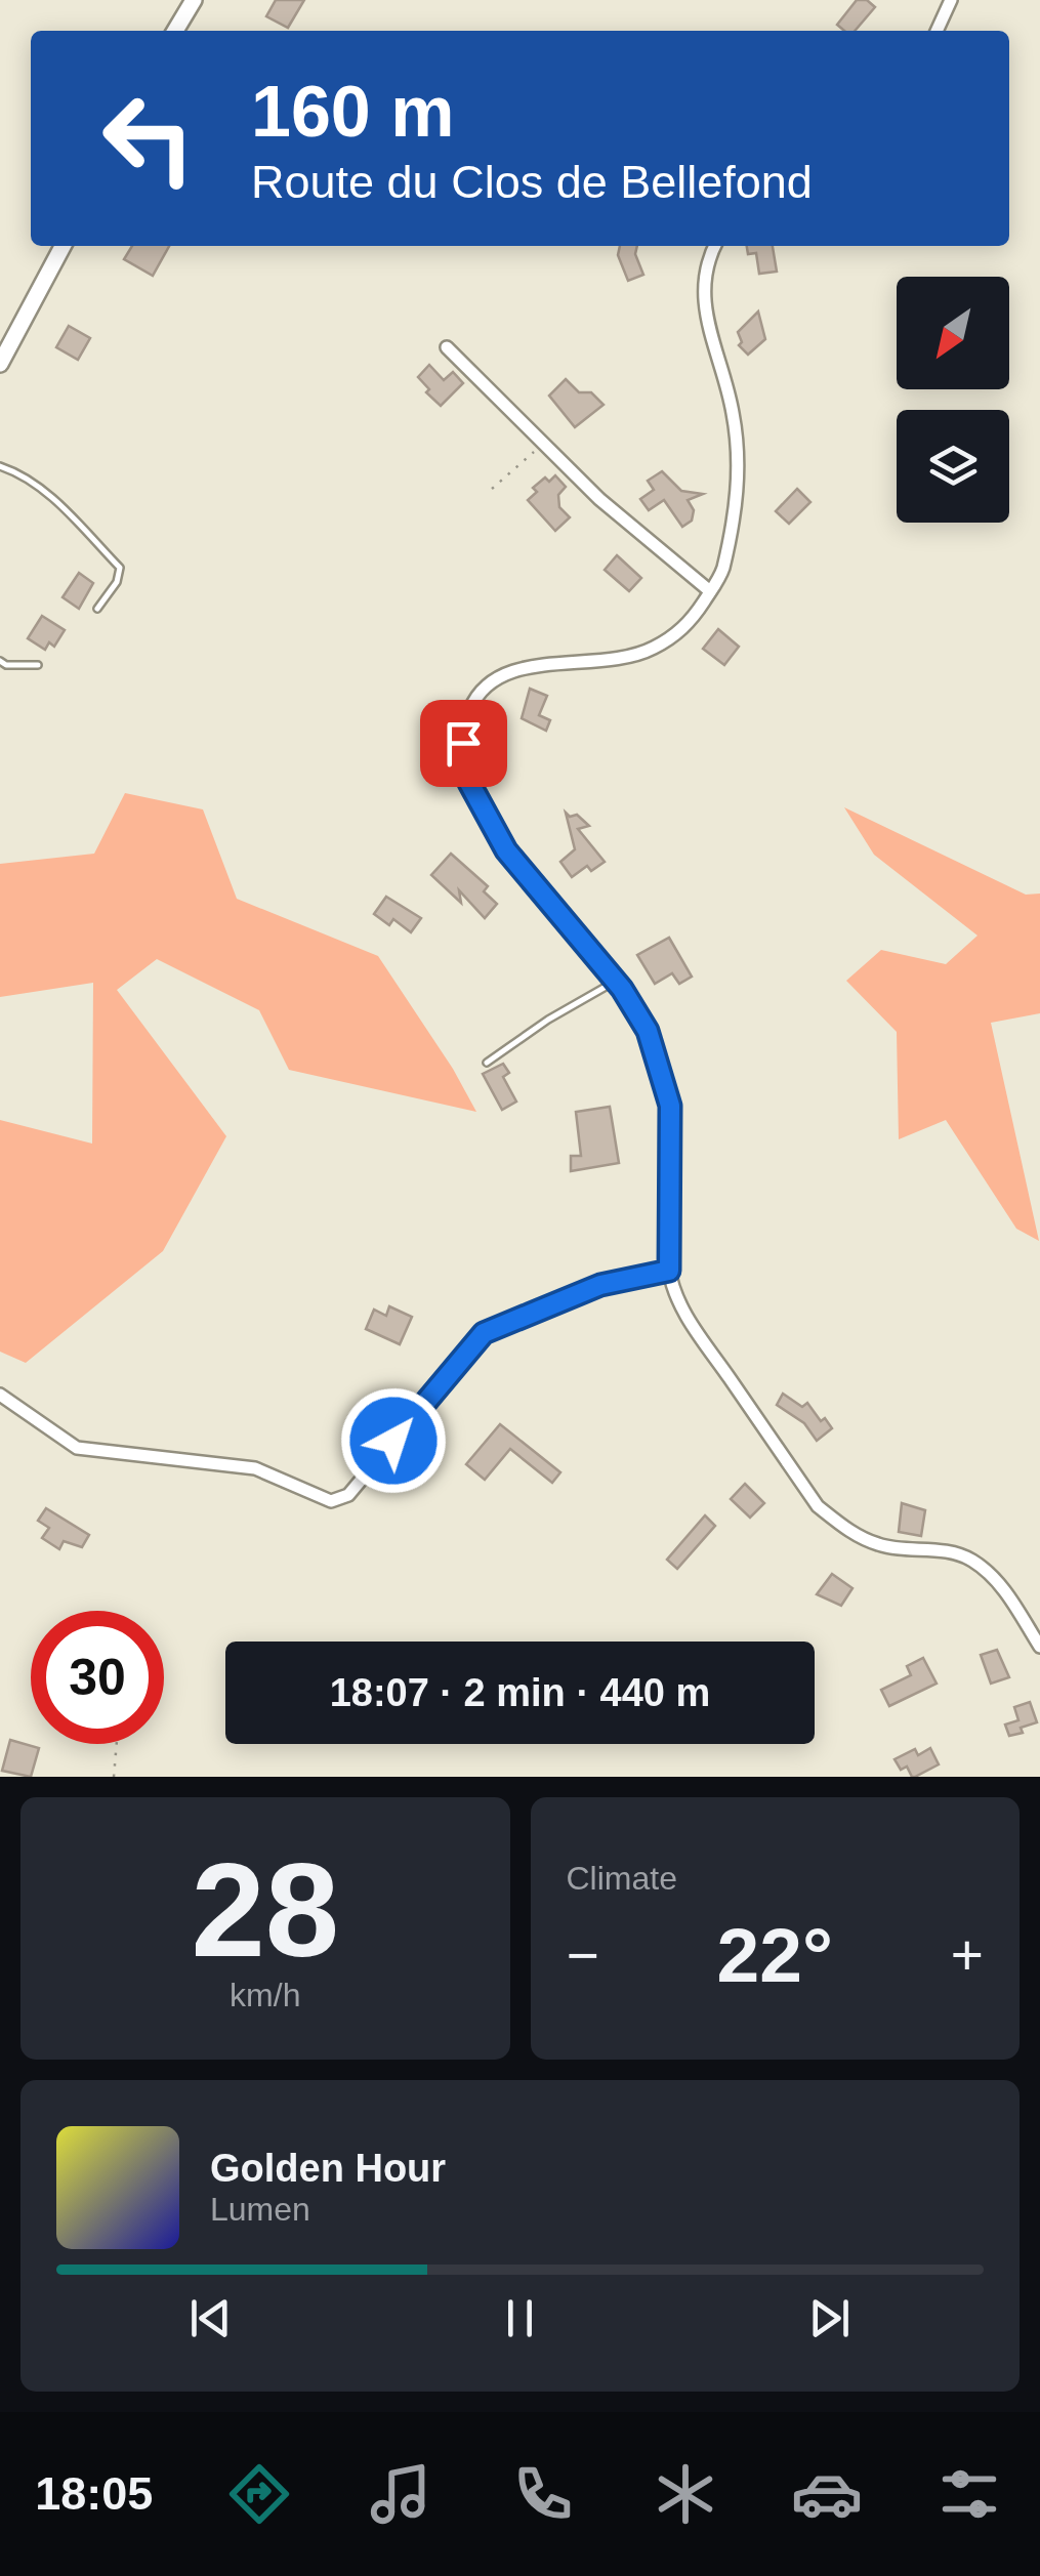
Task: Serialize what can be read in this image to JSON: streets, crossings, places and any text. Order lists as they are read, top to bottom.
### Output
{
  "north": "bottom left",
  "page": {
    "turn": ["160 m", "Route du Clos de Bellefond"],
    "limit": "30",
    "trip": "18:07 · 2 min · 440 m",
    "tile": [
      ["28", "km/h"],
      "Climate"
    ],
    "heat": ["−", "22°", "+"],
    "song": ["Golden Hour", "Lumen"],
    "tabs": "18:05"
  }
}
